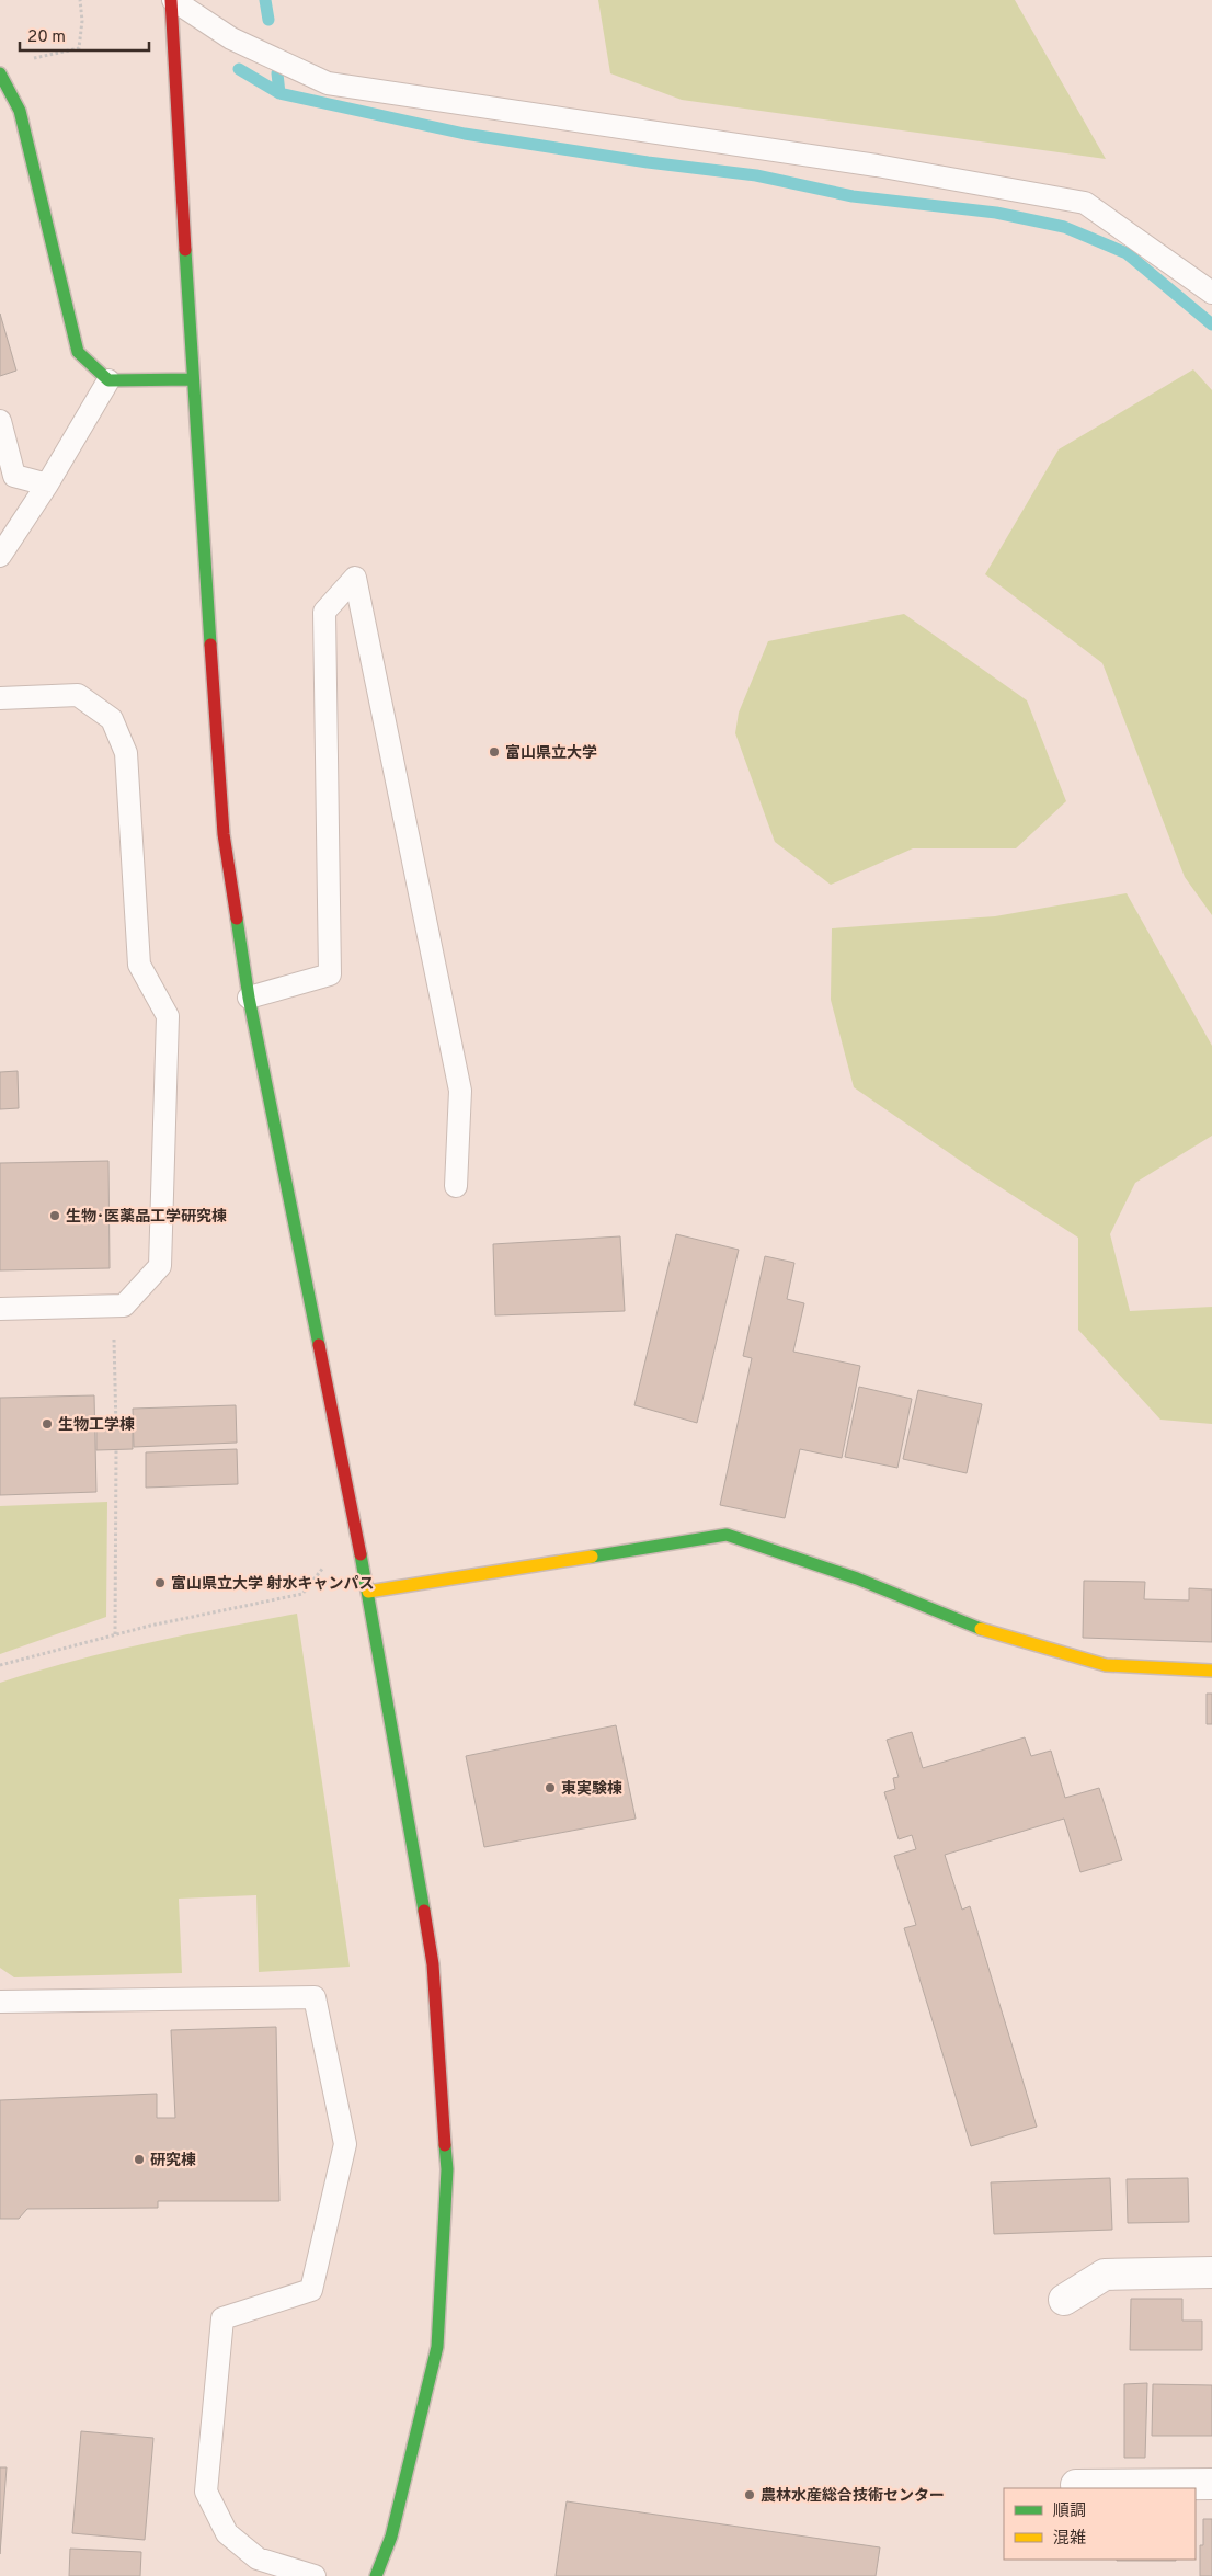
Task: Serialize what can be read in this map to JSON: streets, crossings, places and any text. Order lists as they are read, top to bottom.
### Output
{
  "places": [
    "富山県立大学",
    "生物･医薬品工学研究棟",
    "生物工学棟",
    "富山県立大学 射水キャンパス",
    "東実験棟",
    "研究棟",
    "農林水産総合技術センター"
  ],
  "legend": ["順調", "混雑"],
  "scale_bar": "20 m"
}
